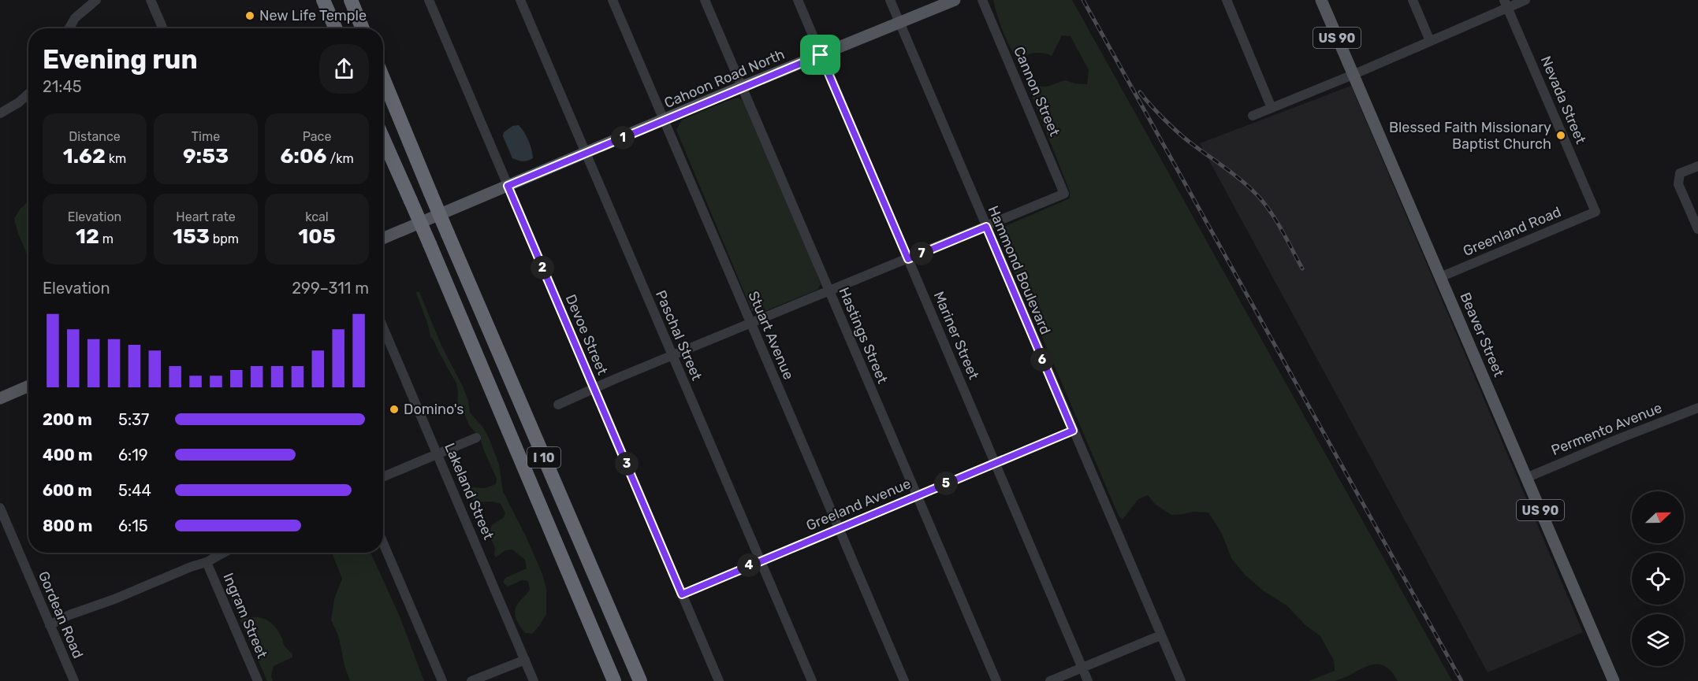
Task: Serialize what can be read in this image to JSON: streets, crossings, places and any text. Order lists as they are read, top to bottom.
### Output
{
  "streets": {
    "highway": ["I 10"],
    "main road": ["US 90", "Cahoon Road North", "Beaver Street"],
    "street": [
      "Cannon Street",
      "Nevada Street",
      "Greenland Road",
      "Hammond Boulevard",
      "Devoe Street",
      "Paschal Street",
      "Stuart Avenue",
      "Hastings Street",
      "Mariner Street",
      "Permento Avenue",
      "Lakeland Street",
      "Greeland Avenue",
      "Gordean Road",
      "Ingram Street"
    ]
  },
  "crossings": [
    ["Cahoon Road North", "Hammond Boulevard"],
    ["Cahoon Road North", "Devoe Street"],
    ["Cahoon Road North", "Paschal Street"],
    ["Cahoon Road North", "Stuart Avenue"],
    ["Cahoon Road North", "Hastings Street"],
    ["Cahoon Road North", "Mariner Street"],
    ["Cannon Street", "Hammond Boulevard"],
    ["Nevada Street", "Greenland Road"],
    ["Greenland Road", "Beaver Street"],
    ["Hammond Boulevard", "Greeland Avenue"],
    ["Devoe Street", "Greeland Avenue"],
    ["Beaver Street", "Permento Avenue"],
    ["Paschal Street", "Greeland Avenue"],
    ["Stuart Avenue", "Greeland Avenue"],
    ["Hastings Street", "Greeland Avenue"],
    ["Mariner Street", "Greeland Avenue"]
  ],
  "places": ["New Life Temple", "Blessed Faith Missionary Baptist Church", "Domino's"],
  "north": "right",
  "page": {
    "heading": ["Evening run", "21:45"],
    "stats": [
      ["Distance", "1.62 km"],
      ["Time", "9:53"],
      ["Pace", "6:06 /km"],
      ["Elevation", "12 m"],
      ["Heart rate", "153 bpm"],
      ["kcal", "105"]
    ],
    "pins": [
      "1",
      "7",
      "2",
      "6",
      "3",
      "5",
      "4"
    ],
    "chart": ["Elevation", "299–311 m"],
    "list": [
      {
        "name": "200 m",
        "note": "5:37"
      },
      {
        "name": "400 m",
        "note": "6:19"
      },
      {
        "name": "600 m",
        "note": "5:44"
      },
      {
        "name": "800 m",
        "note": "6:15"
      }
    ]
  }
}
